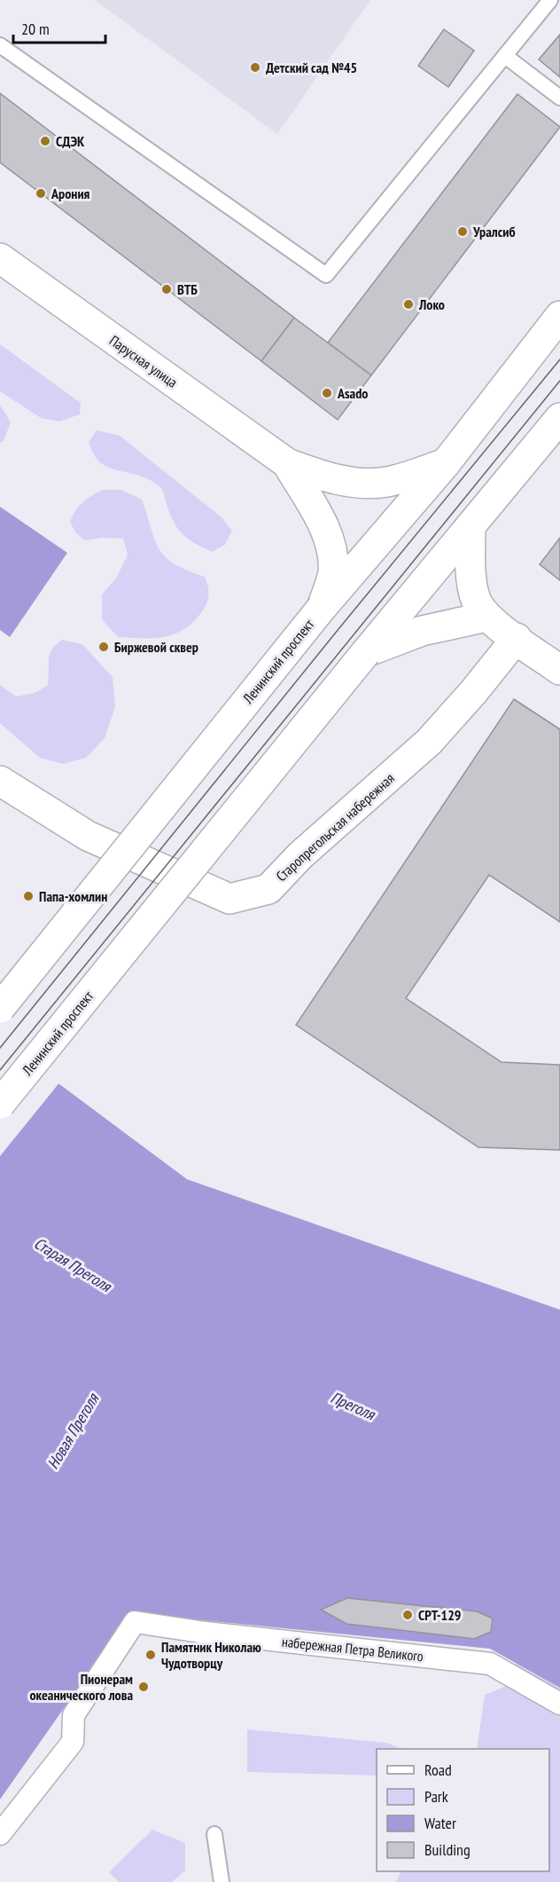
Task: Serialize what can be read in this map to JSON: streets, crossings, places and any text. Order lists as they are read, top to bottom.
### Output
{
  "streets": {
    "main road": ["Парусная улица", "Ленинский проспект", "Старопрегольская набережная"],
    "street": ["набережная Петра Великого"]
  },
  "water": ["Старая Преголя", "Преголя", "Новая Преголя"],
  "places": [
    "Детский сад №45",
    "СДЭК",
    "Арония",
    "Уралсиб",
    "ВТБ",
    "Локо",
    "Asado",
    "Биржевой сквер",
    "Папа-хомлин",
    "СРТ-129",
    "Памятник Николаю Чудотворцу",
    "Пионерам океанического лова"
  ],
  "legend": [
    "Road",
    "Park",
    "Water",
    "Building"
  ],
  "scale_bar": "20 m"
}
